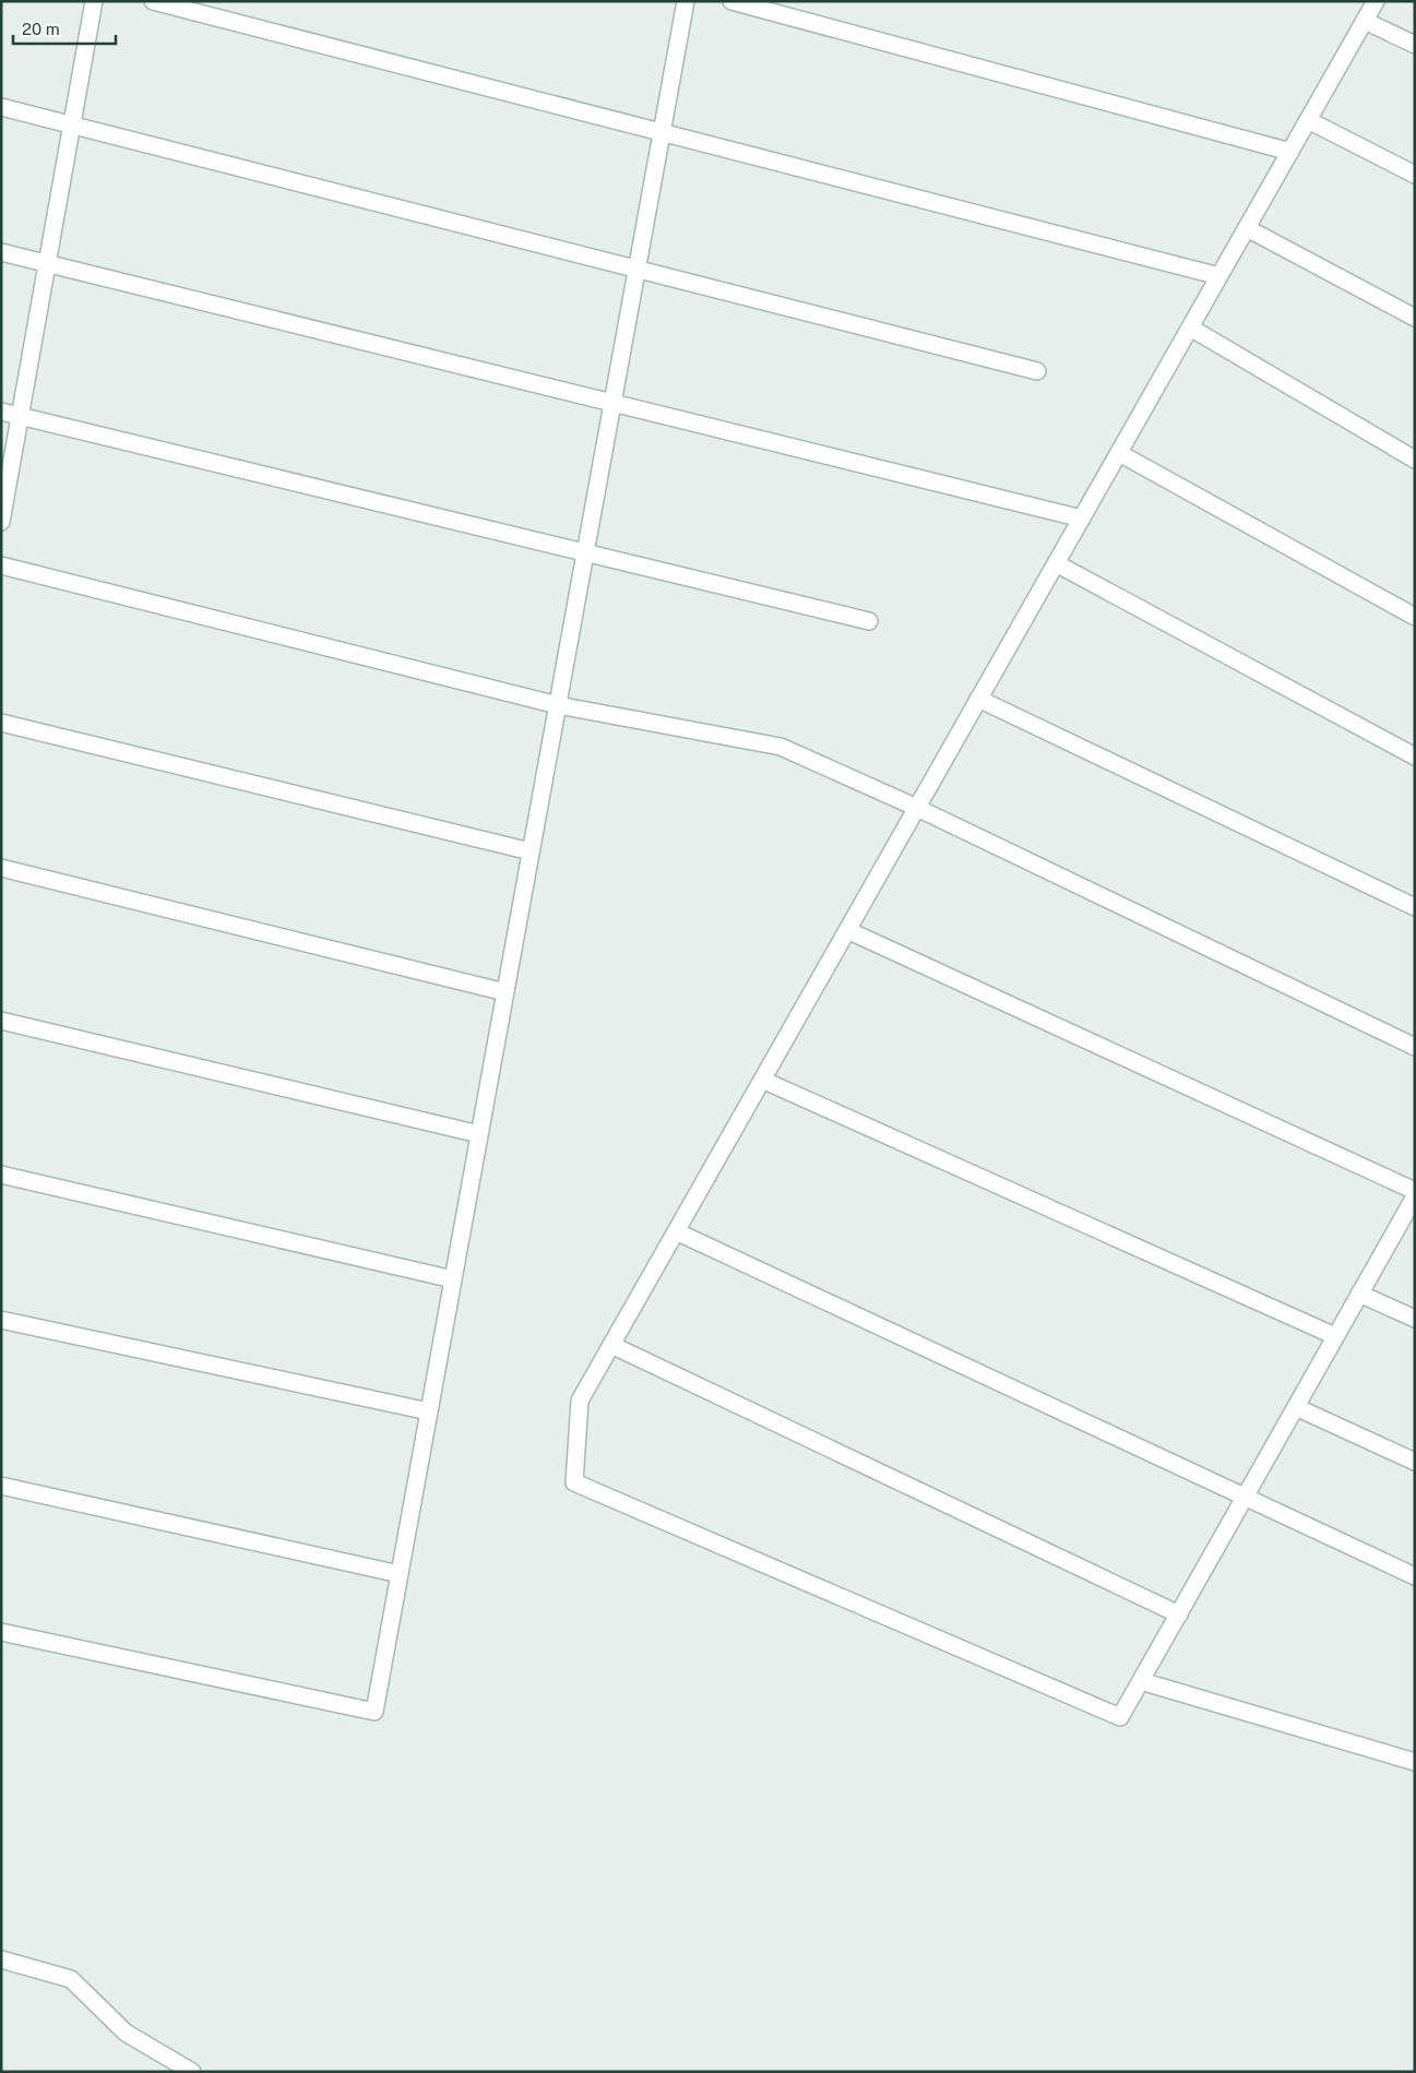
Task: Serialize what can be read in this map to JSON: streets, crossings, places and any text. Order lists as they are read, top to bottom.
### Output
{
  "scale_bar": "20 m"
}
